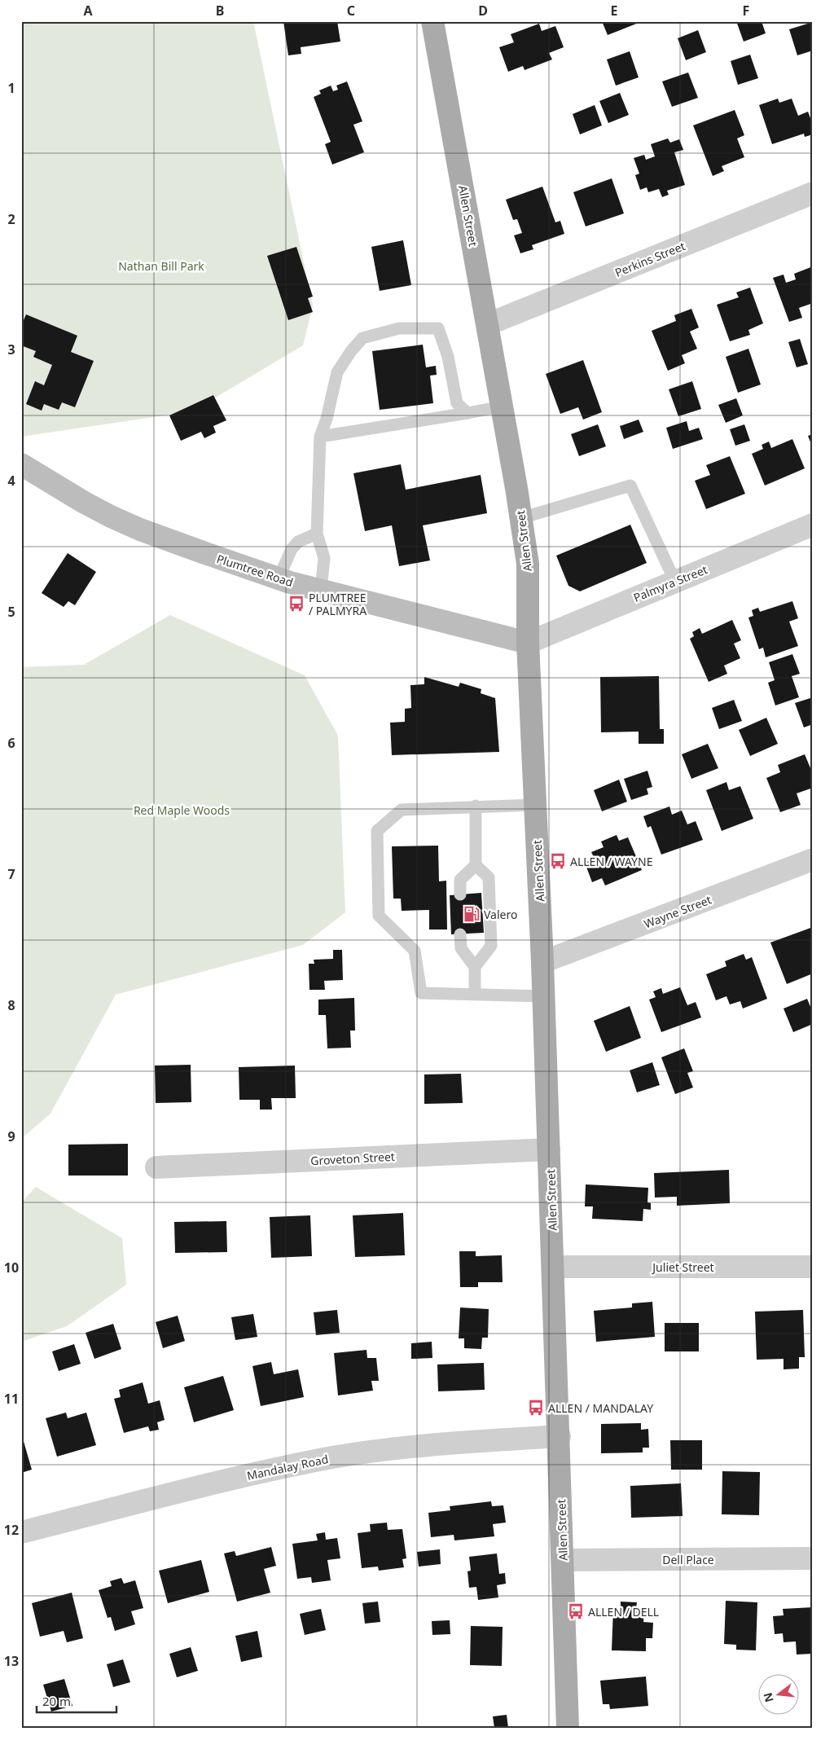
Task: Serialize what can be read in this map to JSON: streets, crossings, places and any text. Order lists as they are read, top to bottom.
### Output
{
  "streets": {
    "main road": ["Allen Street"],
    "street": [
      "Perkins Street",
      "Plumtree Road",
      "Palmyra Street",
      "Wayne Street",
      "Groveton Street",
      "Juliet Street",
      "Mandalay Road",
      "Dell Place"
    ]
  },
  "crossings": [
    ["Allen Street", "Perkins Street"],
    ["Allen Street", "Plumtree Road"],
    ["Allen Street", "Palmyra Street"],
    ["Allen Street", "Wayne Street"],
    ["Allen Street", "Groveton Street"],
    ["Allen Street", "Juliet Street"],
    ["Allen Street", "Mandalay Road"],
    ["Allen Street", "Dell Place"],
    ["Plumtree Road", "Palmyra Street"]
  ],
  "parks": ["Nathan Bill Park", "Red Maple Woods"],
  "places": {
    "bus stop": [
      "PLUMTREE / PALMYRA",
      "ALLEN / WAYNE",
      "ALLEN / MANDALAY",
      "ALLEN / DELL"
    ],
    "fuel station": ["Valero"]
  },
  "scale_bar": "20 m",
  "north": "left",
  "grid": {
    "columns": [
      "A",
      "B",
      "C",
      "D",
      "E",
      "F"
    ],
    "rows": [
      "1",
      "2",
      "3",
      "4",
      "5",
      "6",
      "7",
      "8",
      "9",
      "10",
      "11",
      "12",
      "13"
    ]
  }
}
